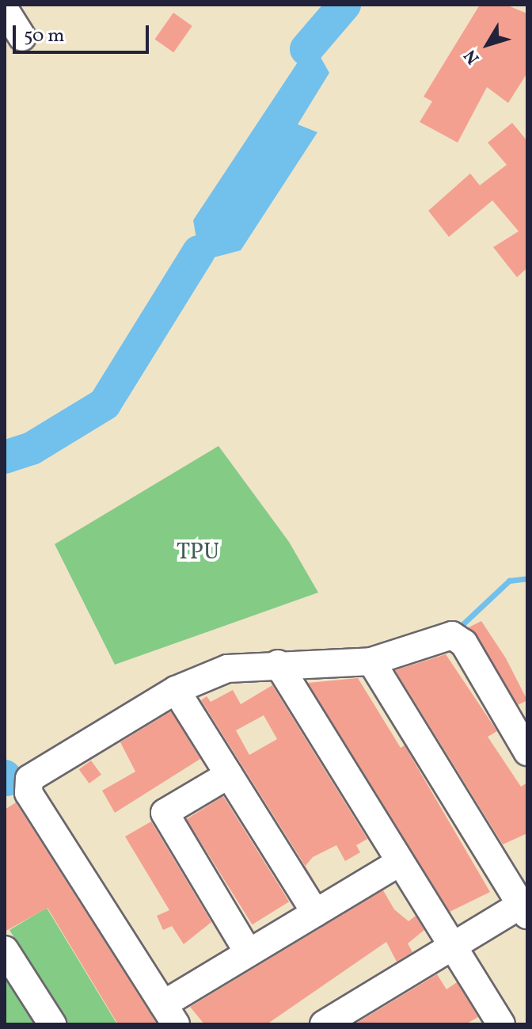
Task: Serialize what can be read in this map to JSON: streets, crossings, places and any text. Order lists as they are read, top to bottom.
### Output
{
  "parks": ["TPU"],
  "scale_bar": "50 m",
  "north": "bottom left"
}
